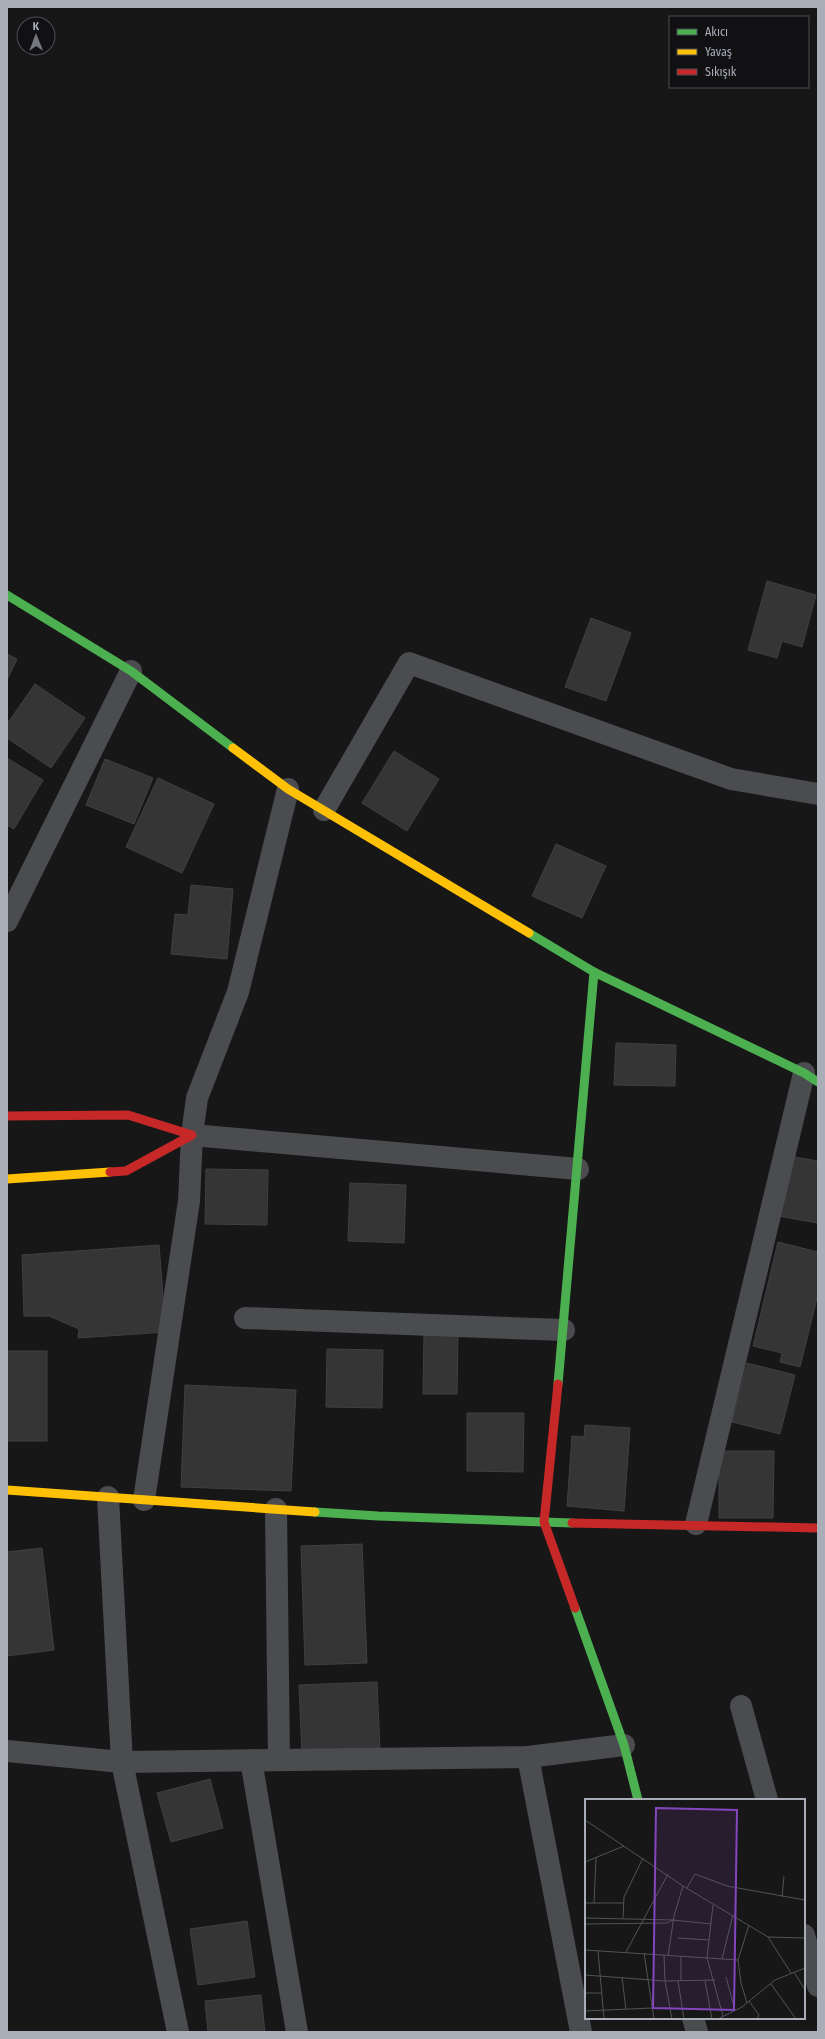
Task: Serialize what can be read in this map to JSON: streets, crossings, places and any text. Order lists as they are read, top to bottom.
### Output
{
  "legend": ["Akıcı", "Yavaş", "Sıkışık"],
  "north": "top"
}
